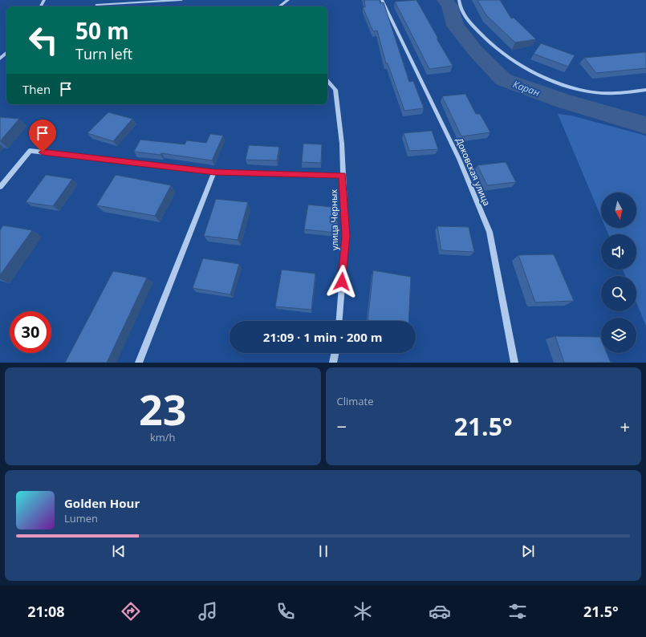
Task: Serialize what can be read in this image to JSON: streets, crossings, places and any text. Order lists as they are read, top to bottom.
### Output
{
  "streets": {
    "street": ["Доковская улица", "улица Черных"]
  },
  "water": ["Каран"],
  "north": "bottom",
  "page": {
    "turn": ["50 m", "Turn left"],
    "then": "Then",
    "limit": "30",
    "trip": "21:09 · 1 min · 200 m",
    "tile": [
      ["23", "km/h"],
      "Climate"
    ],
    "heat": ["−", "21.5°", "+"],
    "song": ["Golden Hour", "Lumen"],
    "tabs": ["21:08", "21.5°"]
  }
}
